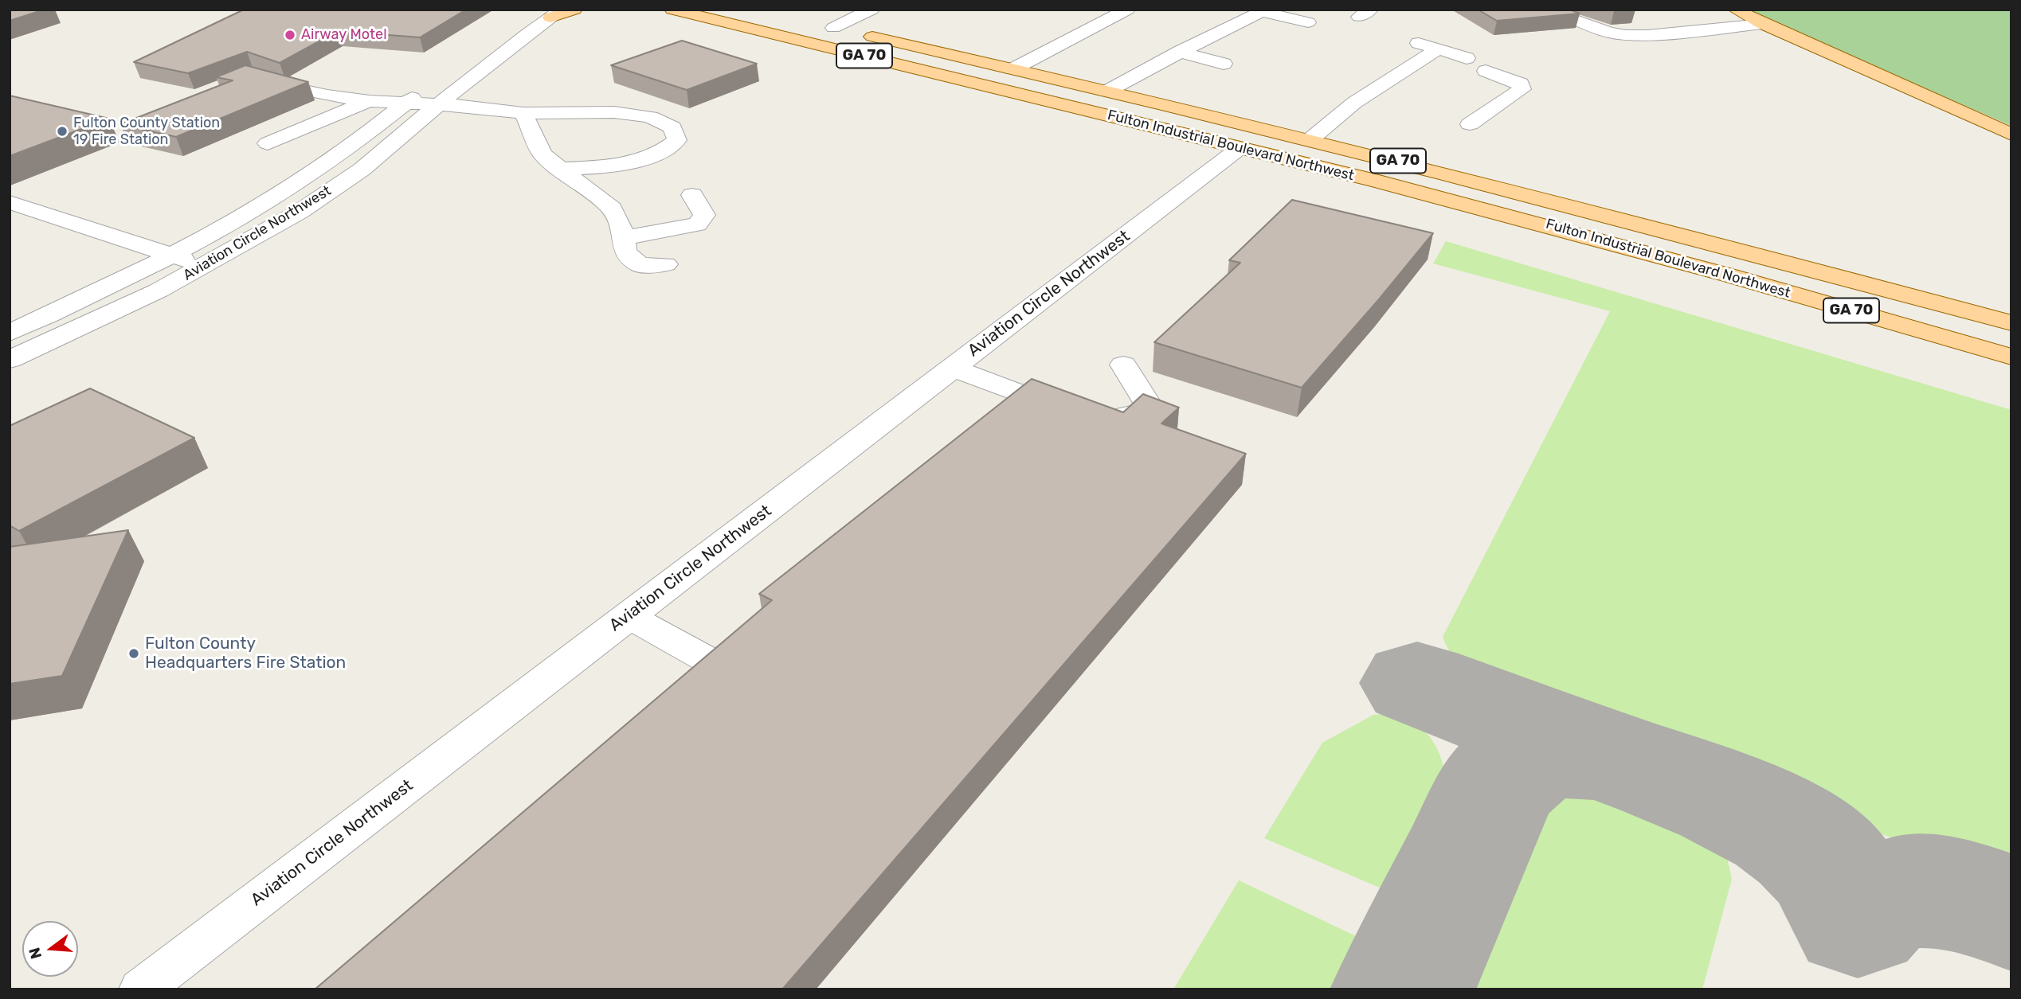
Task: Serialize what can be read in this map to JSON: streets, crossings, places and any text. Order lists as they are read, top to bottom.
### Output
{
  "streets": {
    "main road": ["GA 70", "Fulton Industrial Boulevard Northwest"],
    "street": ["Aviation Circle Northwest"]
  },
  "crossings": [
    ["Fulton Industrial Boulevard Northwest", "Aviation Circle Northwest"]
  ],
  "places": ["Airway Motel", "Fulton County Station 19 Fire Station", "Fulton County Headquarters Fire Station"],
  "north": "left"
}
